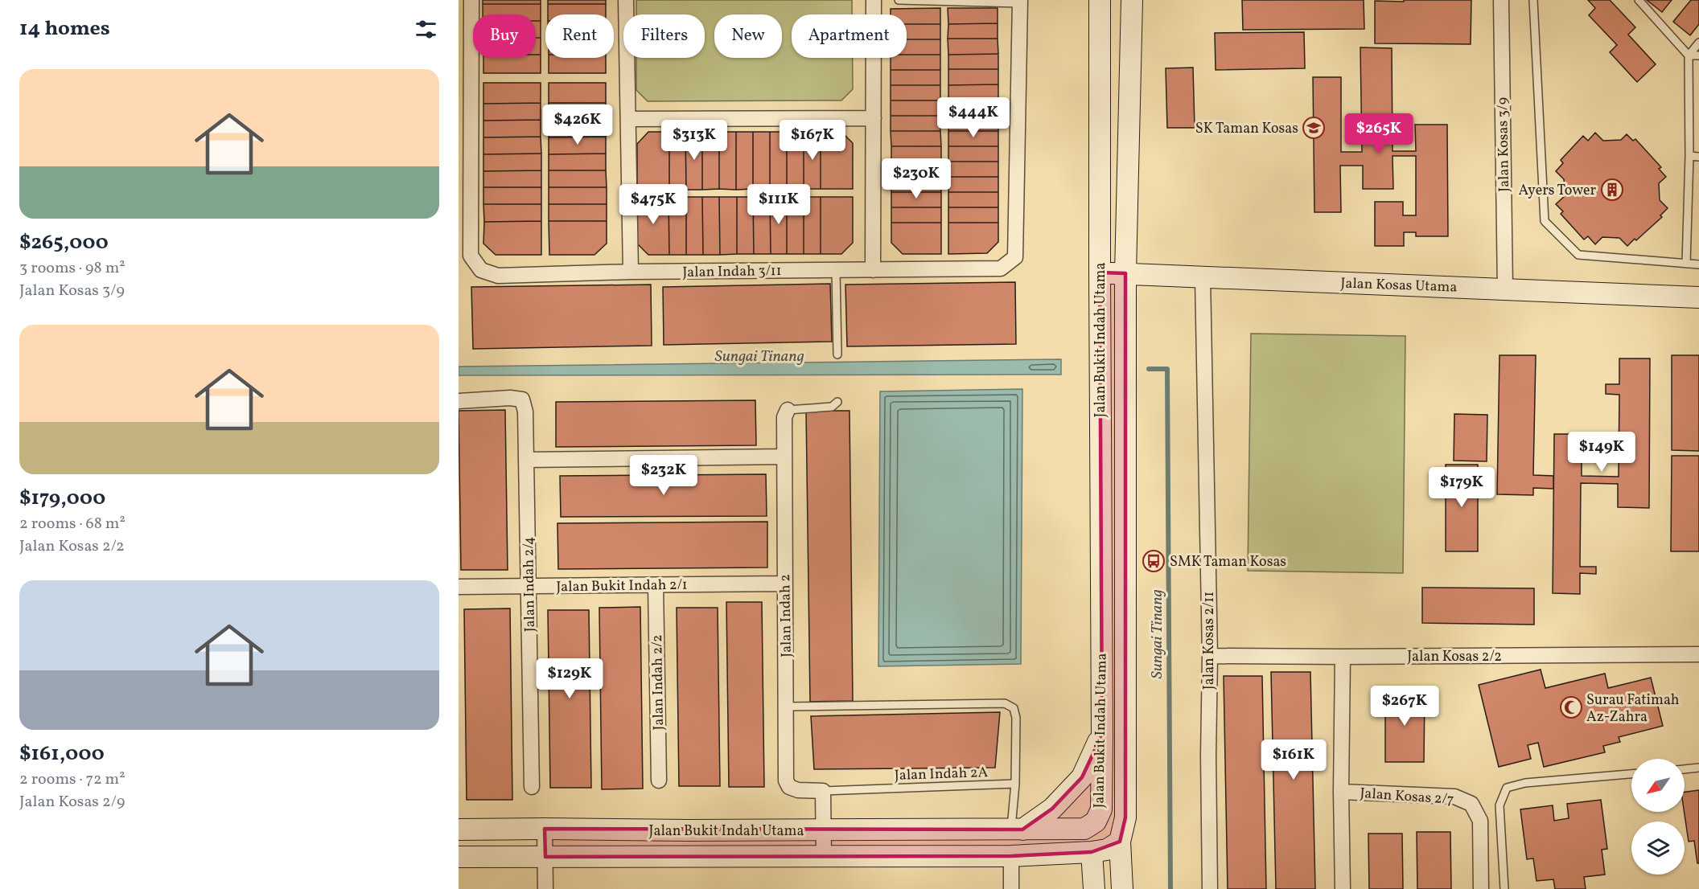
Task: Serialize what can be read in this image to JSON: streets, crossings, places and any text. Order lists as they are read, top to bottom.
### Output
{
  "streets": {
    "street": [
      "Jalan Kosas 3/9",
      "Jalan Indah 3/11",
      "Jalan Kosas Utama",
      "Jalan Bukit Indah Utama",
      "Jalan Indah 2/4",
      "Jalan Bukit Indah 2/1",
      "Jalan Indah 2",
      "Jalan Kosas 2/11",
      "Jalan Kosas 2/2",
      "Jalan Indah 2/2",
      "Jalan Kosas 2/7"
    ],
    "lane": ["Jalan Indah 2A"]
  },
  "crossings": [
    ["Jalan Kosas 3/9", "Jalan Kosas Utama"],
    ["Jalan Kosas Utama", "Jalan Bukit Indah Utama"],
    ["Jalan Kosas Utama", "Jalan Kosas 2/11"],
    ["Jalan Indah 2/4", "Jalan Bukit Indah 2/1"],
    ["Jalan Bukit Indah 2/1", "Jalan Indah 2"],
    ["Jalan Bukit Indah 2/1", "Jalan Indah 2/2"],
    ["Jalan Indah 2", "Jalan Indah 2A"],
    ["Jalan Kosas 2/11", "Jalan Kosas 2/2"]
  ],
  "water": ["Sungai Tinang"],
  "places": {
    "school or university": ["SK Taman Kosas"],
    "building": ["Ayers Tower"],
    "bus stop": ["SMK Taman Kosas"],
    "mosque": ["Surau Fatimah Az-Zahra"]
  },
  "north": "bottom left",
  "page": {
    "heading": "14 homes",
    "chip": [
      "Buy",
      "Rent",
      "Filters",
      "New",
      "Apartment"
    ],
    "list": [
      {
        "name": "$265,000",
        "note": "3 rooms · 98 m² · Jalan Kosas 3/9"
      },
      {
        "name": "$179,000",
        "note": "2 rooms · 68 m² · Jalan Kosas 2/2"
      },
      {
        "name": "$161,000",
        "note": "2 rooms · 72 m² · Jalan Kosas 2/9"
      }
    ],
    "price": [
      "$444K",
      "$426K",
      "$265K",
      "$313K",
      "$167K",
      "$230K",
      "$475K",
      "$111K",
      "$149K",
      "$232K",
      "$179K",
      "$129K",
      "$267K",
      "$161K"
    ]
  }
}
